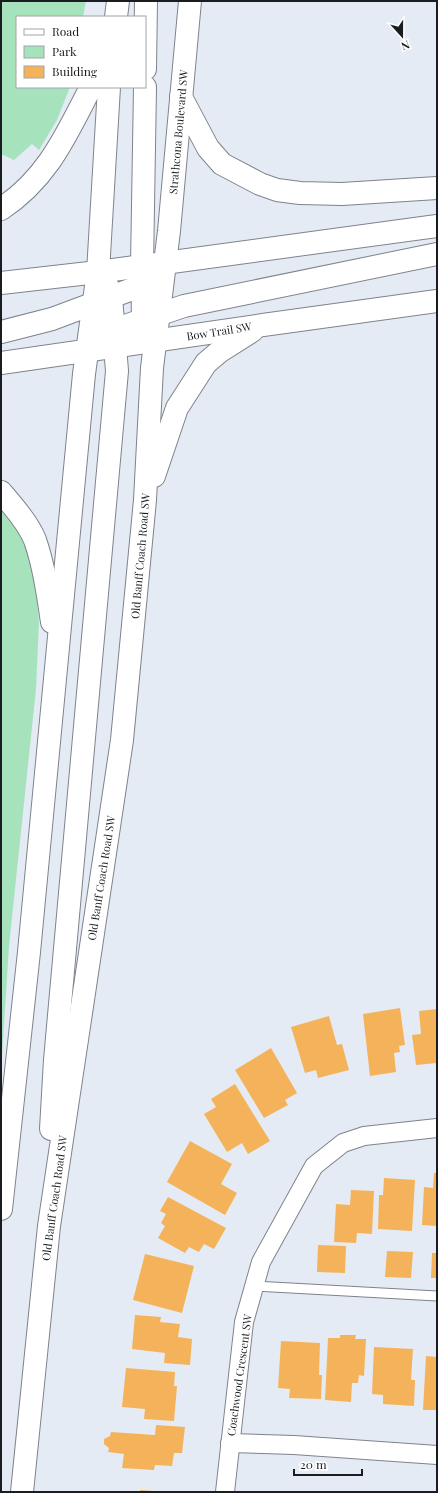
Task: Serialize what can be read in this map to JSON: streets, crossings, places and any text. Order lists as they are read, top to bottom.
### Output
{
  "streets": {
    "main road": ["Strathcona Boulevard SW", "Bow Trail SW", "Old Banff Coach Road SW"],
    "street": ["Coachwood Crescent SW"]
  },
  "crossings": [
    ["Strathcona Boulevard SW", "Old Banff Coach Road SW"],
    ["Bow Trail SW", "Old Banff Coach Road SW"]
  ],
  "legend": ["Road", "Park", "Building"],
  "scale_bar": "20 m",
  "north": "bottom"
}
